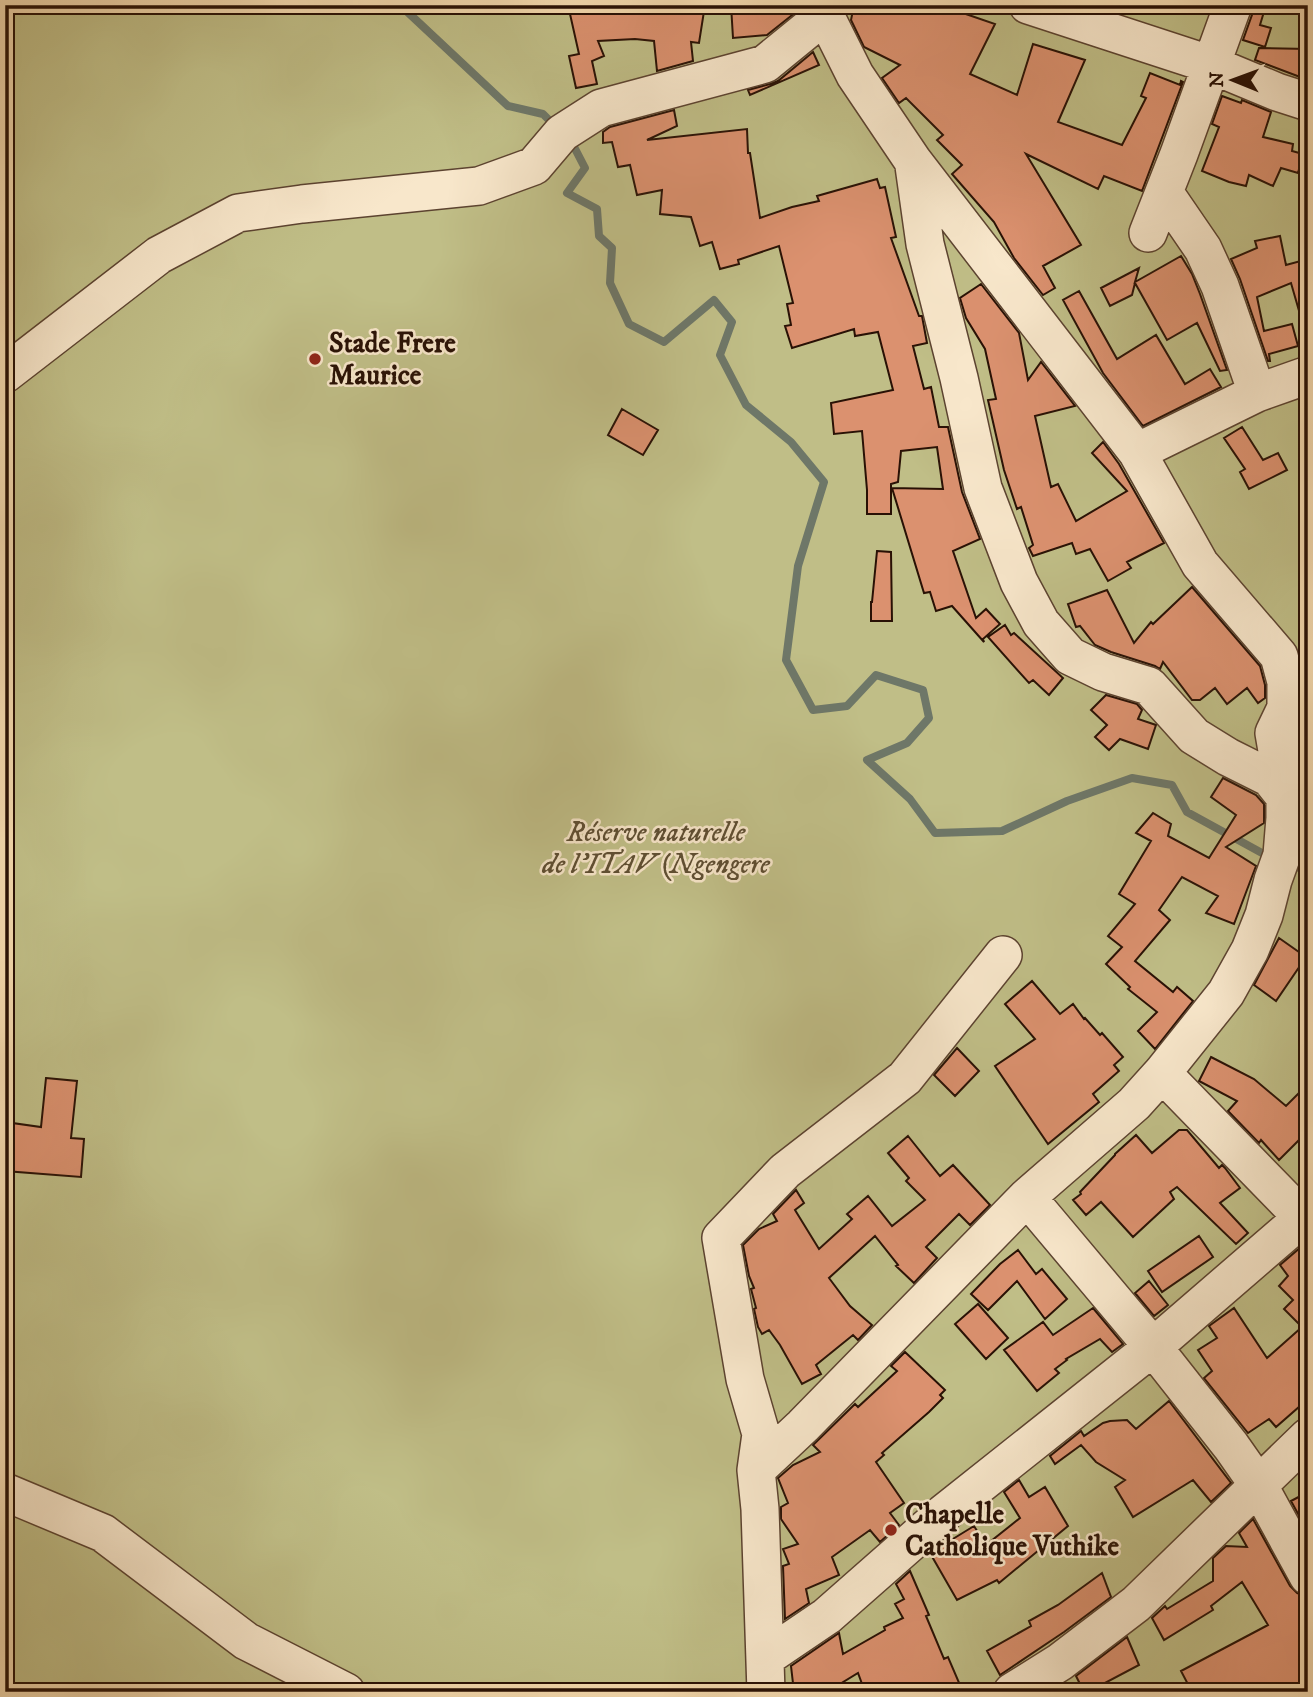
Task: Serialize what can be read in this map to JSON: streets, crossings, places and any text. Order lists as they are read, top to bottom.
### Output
{
  "parks": ["Réserve naturelle de l'ITAV (Ngengere"],
  "places": ["Stade Frere Maurice", "Chapelle Catholique Vuthike"],
  "north": "left"
}
